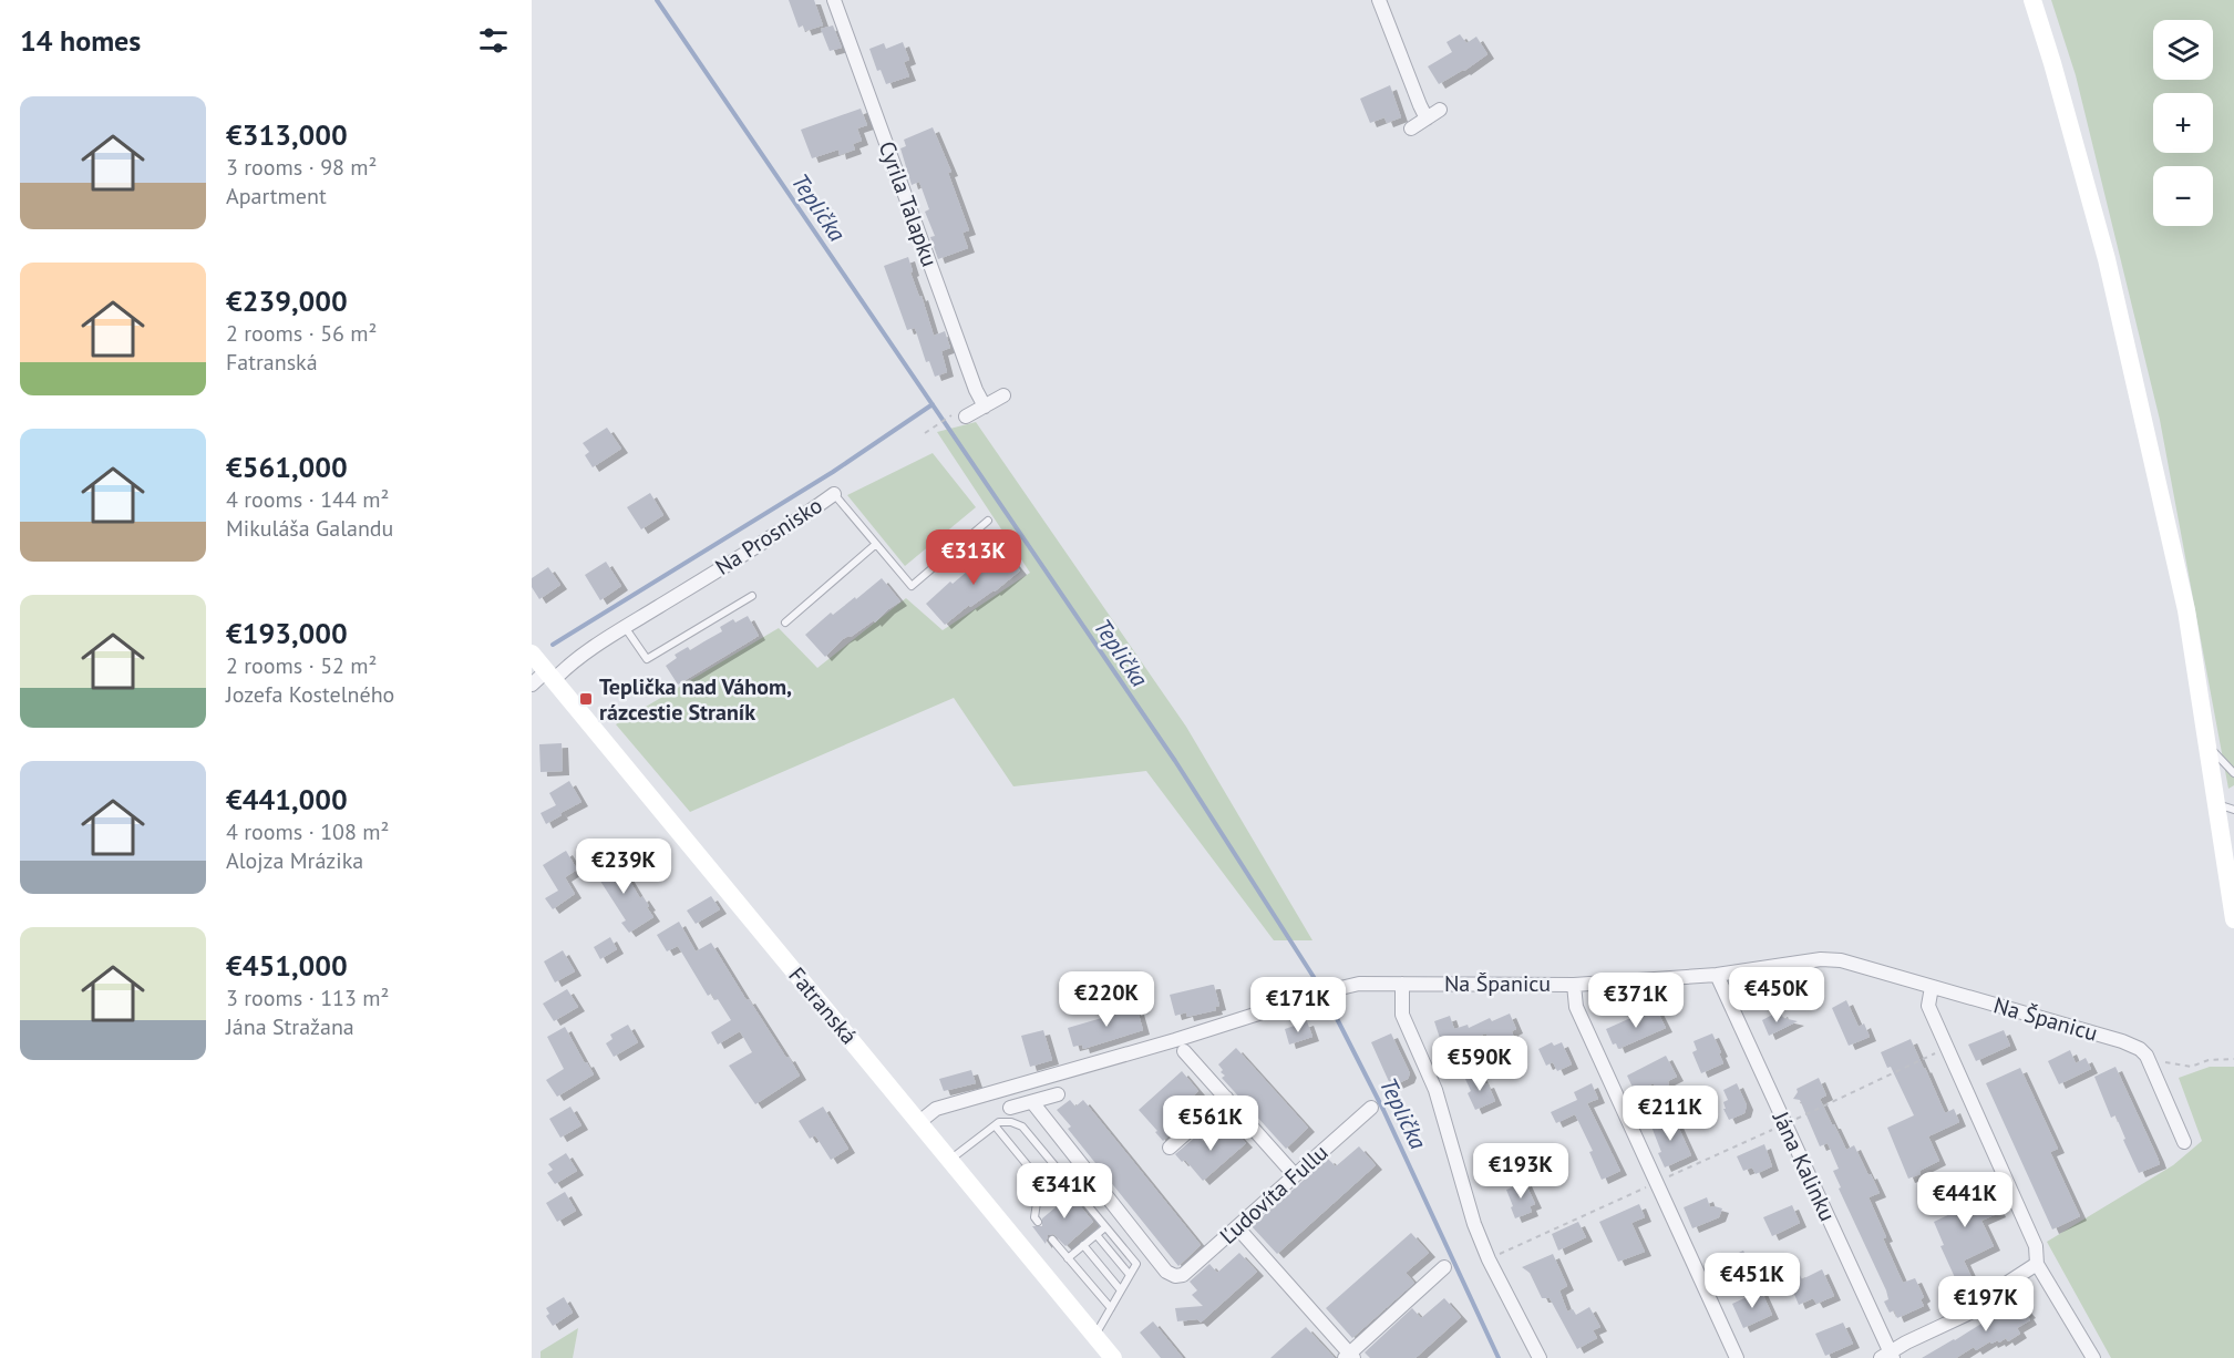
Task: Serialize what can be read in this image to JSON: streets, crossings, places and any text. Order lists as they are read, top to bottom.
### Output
{
  "streets": {
    "main road": ["Fatranská"],
    "street": [
      "Cyrila Talapku",
      "Na Prosnisko",
      "Na Španicu",
      "Jána Kalinku",
      "Ľudovíta Fullu"
    ]
  },
  "crossings": [
    ["Na Prosnisko", "Fatranská"],
    ["Na Španicu", "Fatranská"],
    ["Na Španicu", "Jána Kalinku"]
  ],
  "water": ["Teplička"],
  "places": {
    "transit": ["Teplička nad Váhom, rázcestie Straník"]
  },
  "page": {
    "heading": "14 homes",
    "map_buttons": ["+", "−"],
    "list": [
      {
        "name": "€313,000",
        "note": "3 rooms · 98 m² · Apartment"
      },
      {
        "name": "€239,000",
        "note": "2 rooms · 56 m² · Fatranská"
      },
      {
        "name": "€561,000",
        "note": "4 rooms · 144 m² · Mikuláša Galandu"
      },
      {
        "name": "€193,000",
        "note": "2 rooms · 52 m² · Jozefa Kostelného"
      },
      {
        "name": "€441,000",
        "note": "4 rooms · 108 m² · Alojza Mrázika"
      },
      {
        "name": "€451,000",
        "note": "3 rooms · 113 m² · Jána Stražana"
      }
    ],
    "price": [
      "€313K",
      "€239K",
      "€450K",
      "€220K",
      "€371K",
      "€171K",
      "€590K",
      "€211K",
      "€561K",
      "€193K",
      "€341K",
      "€441K",
      "€451K",
      "€197K"
    ]
  }
}
